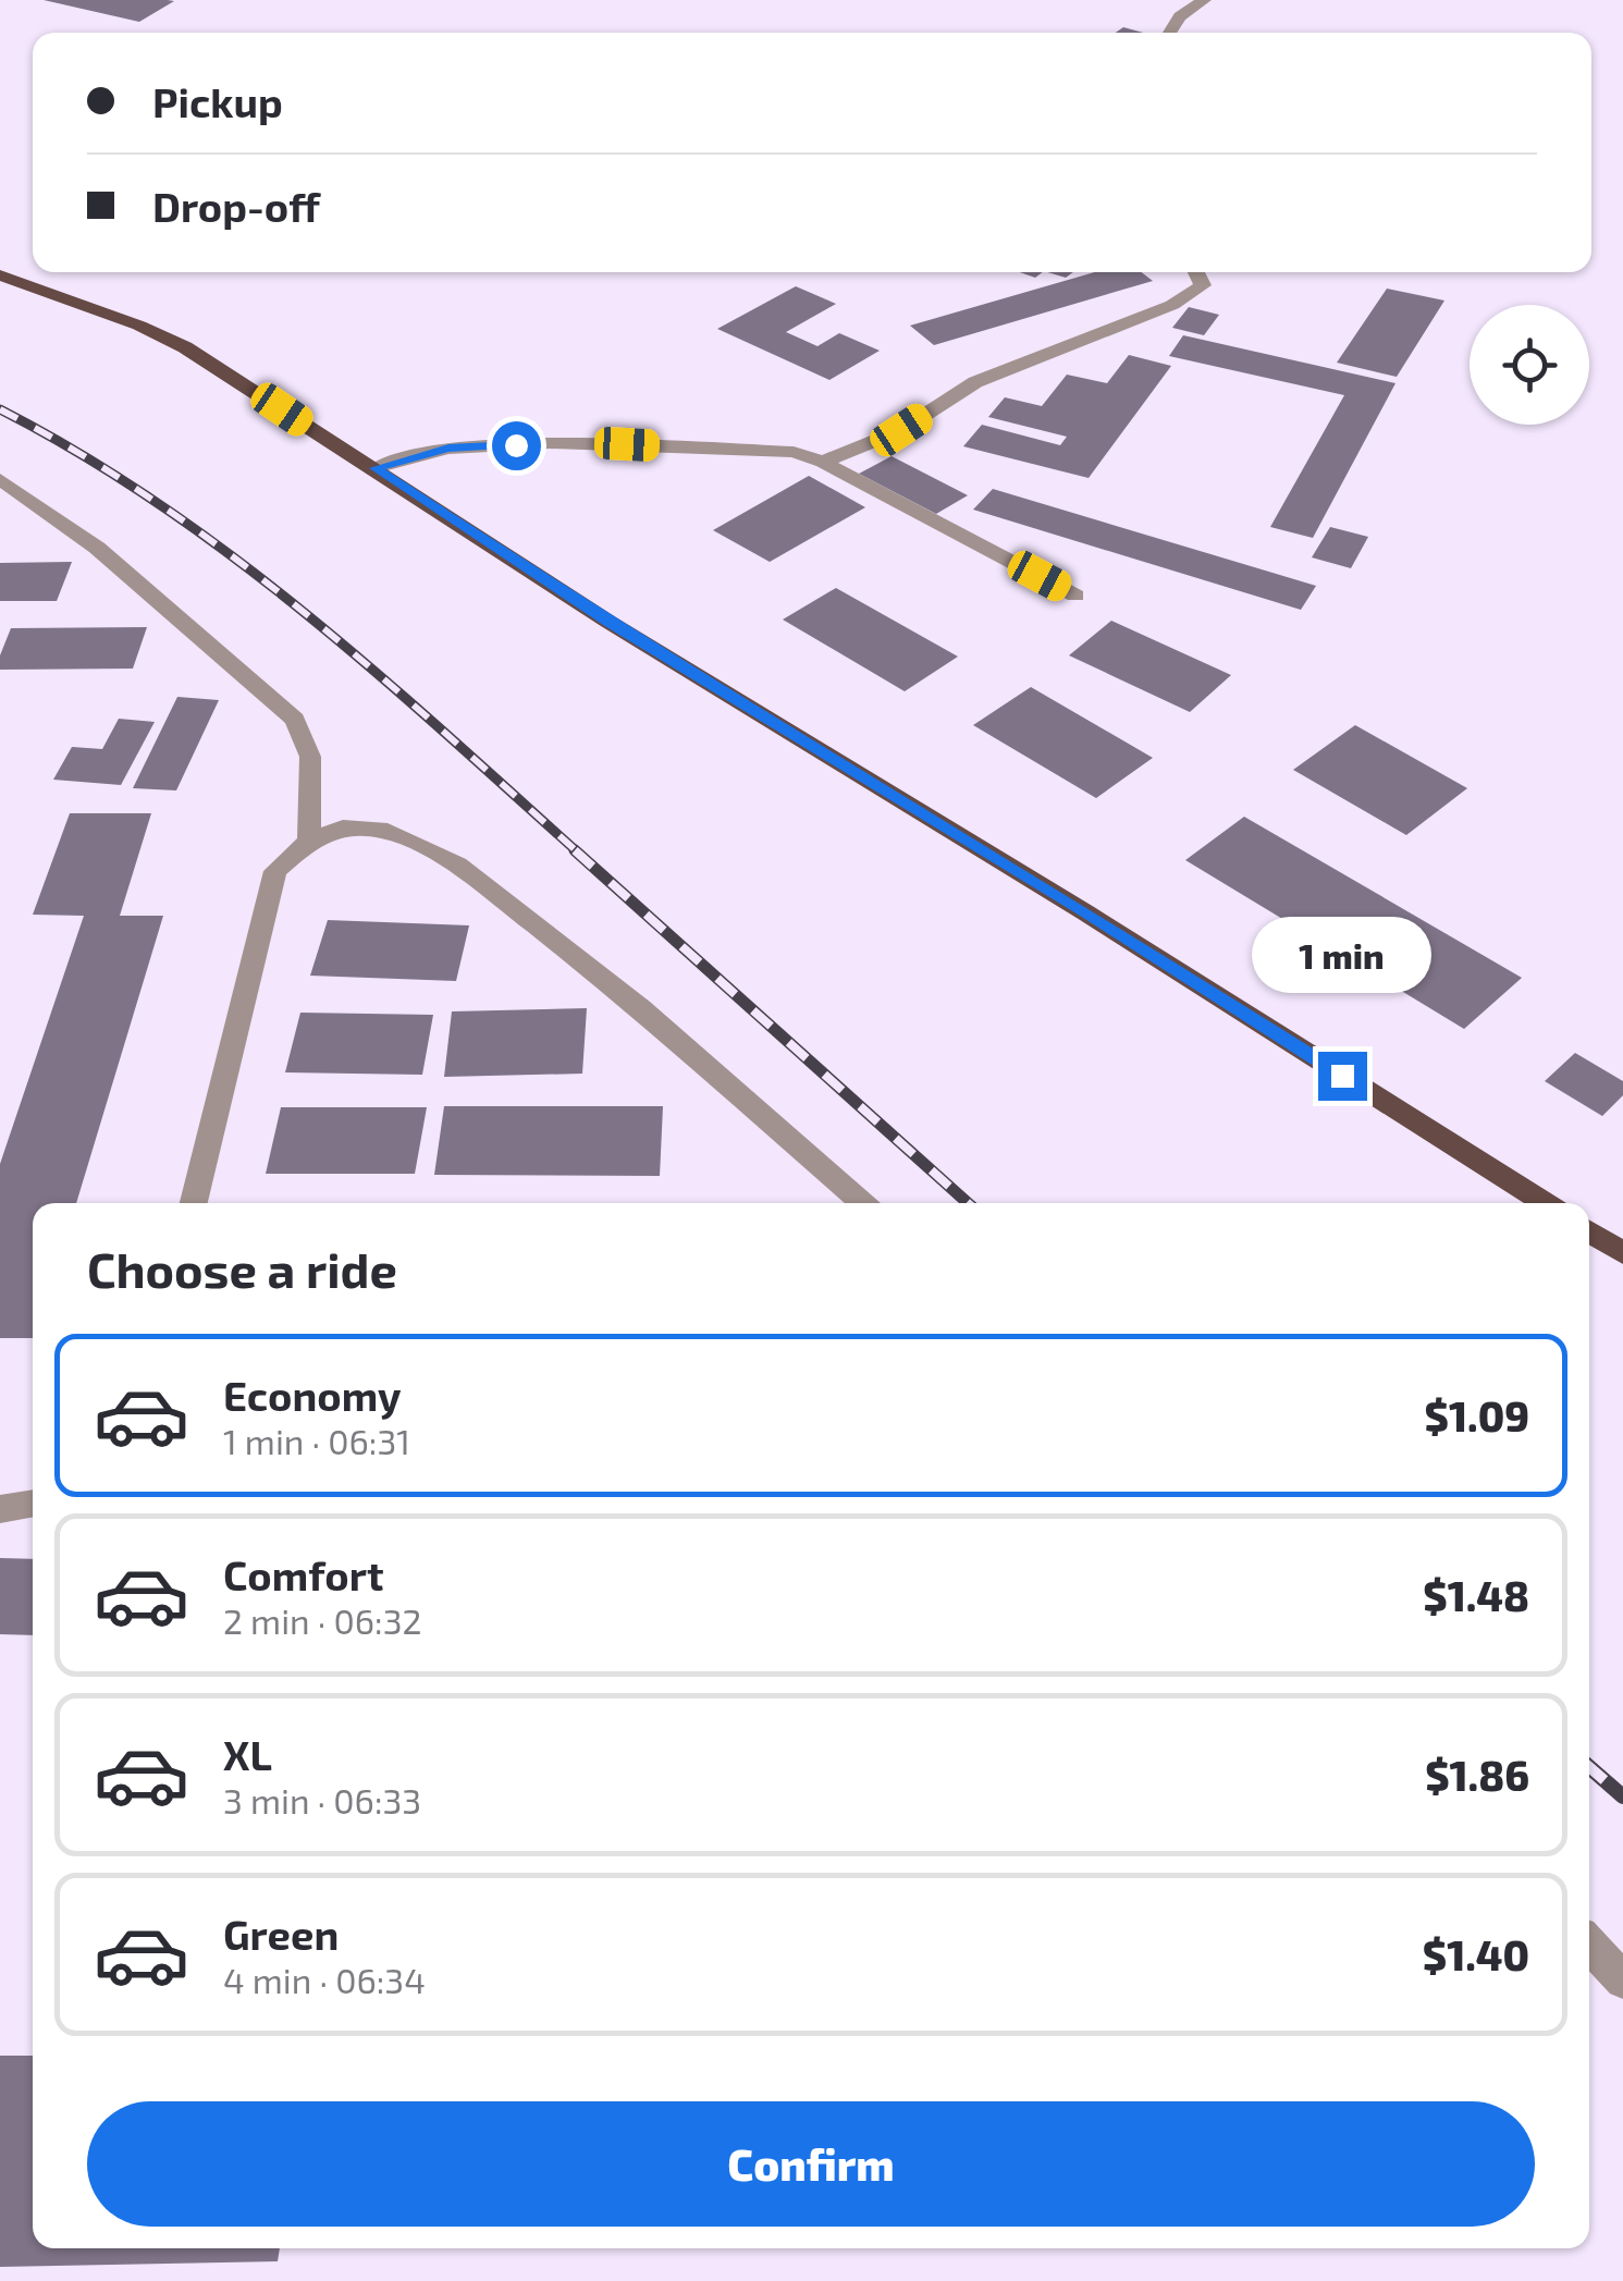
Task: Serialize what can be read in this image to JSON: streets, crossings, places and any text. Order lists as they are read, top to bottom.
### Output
{
  "page": {
    "banner": ["Pickup", "Drop-off"],
    "bubble": "1 min",
    "heading": "Choose a ride",
    "list": [
      {
        "name": "Economy",
        "note": "1 min · 06:31",
        "value": "$1.09"
      },
      {
        "name": "Comfort",
        "note": "2 min · 06:32",
        "value": "$1.48"
      },
      {
        "name": "XL",
        "note": "3 min · 06:33",
        "value": "$1.86"
      },
      {
        "name": "Green",
        "note": "4 min · 06:34",
        "value": "$1.40"
      }
    ],
    "buttons": "Confirm"
  }
}
